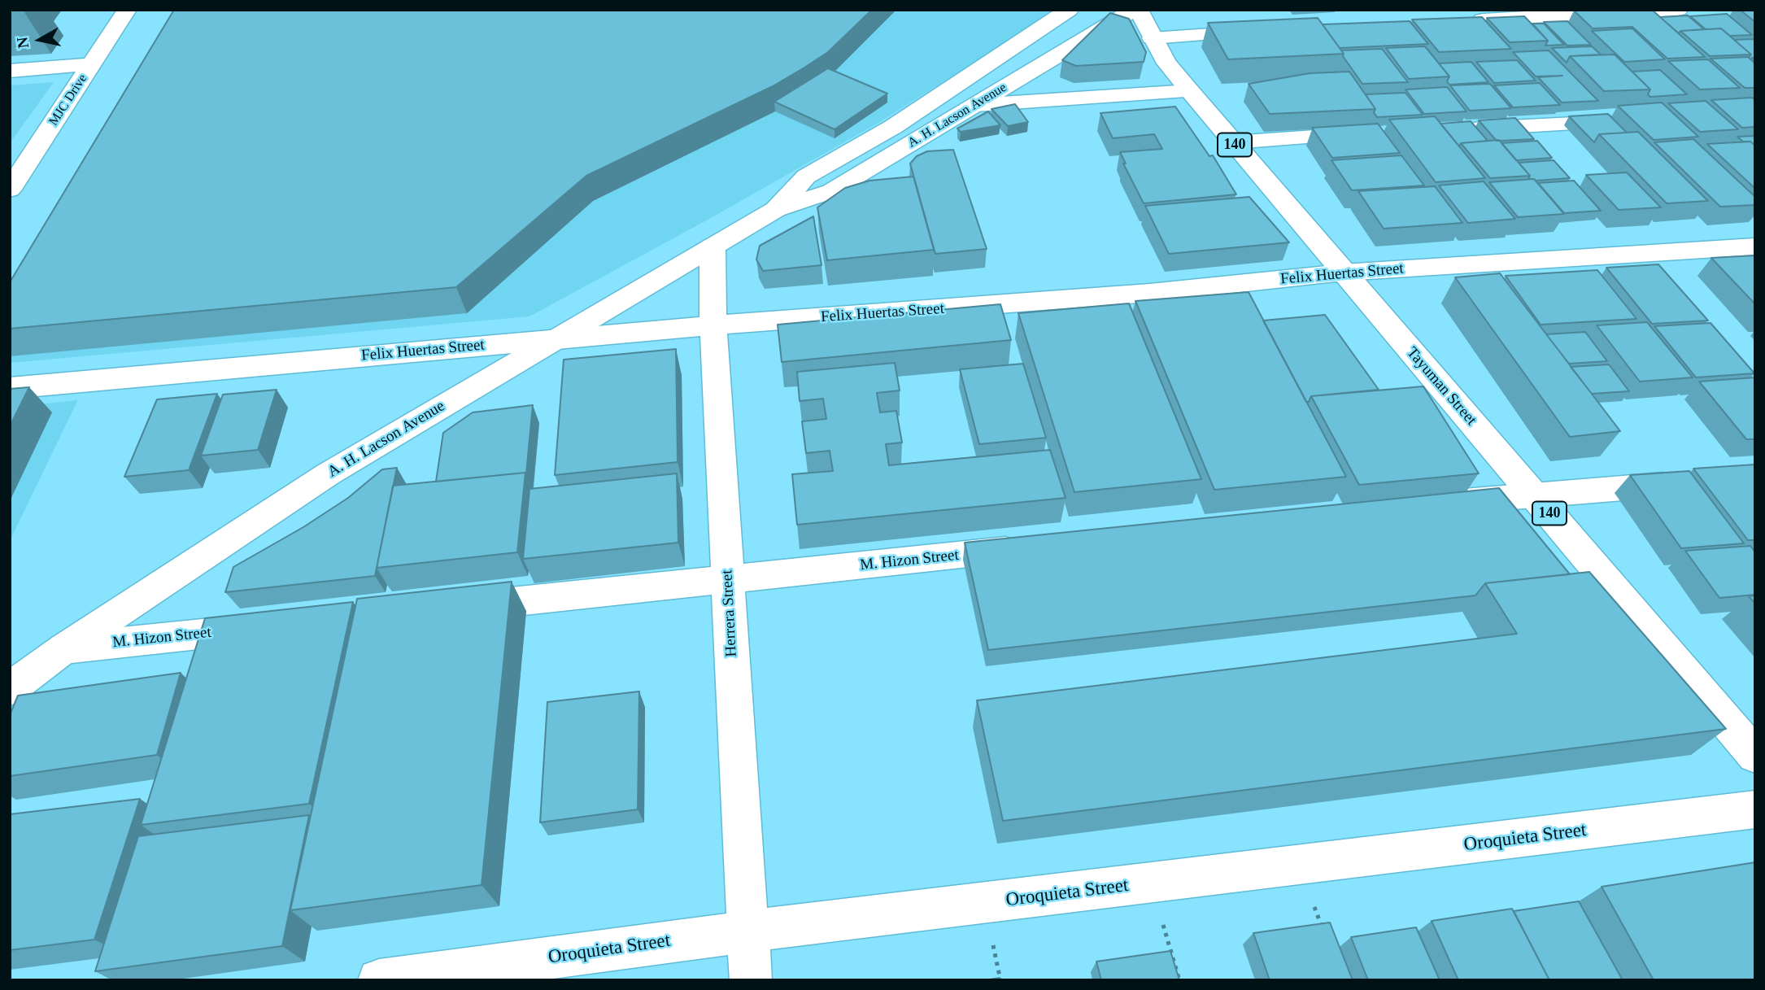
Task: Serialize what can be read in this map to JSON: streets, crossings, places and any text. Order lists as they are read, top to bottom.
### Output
{
  "streets": {
    "street": [
      "MJC Drive",
      "A. H. Lacson Avenue",
      "140",
      "Felix Huertas Street",
      "Tayuman Street",
      "M. Hizon Street",
      "Herrera Street",
      "Oroquieta Street"
    ]
  },
  "crossings": [
    ["A. H. Lacson Avenue", "Felix Huertas Street"],
    ["A. H. Lacson Avenue", "M. Hizon Street"],
    ["A. H. Lacson Avenue", "Herrera Street"],
    ["Felix Huertas Street", "Tayuman Street"],
    ["Felix Huertas Street", "Herrera Street"],
    ["M. Hizon Street", "Herrera Street"],
    ["Herrera Street", "Oroquieta Street"]
  ],
  "north": "left"
}
